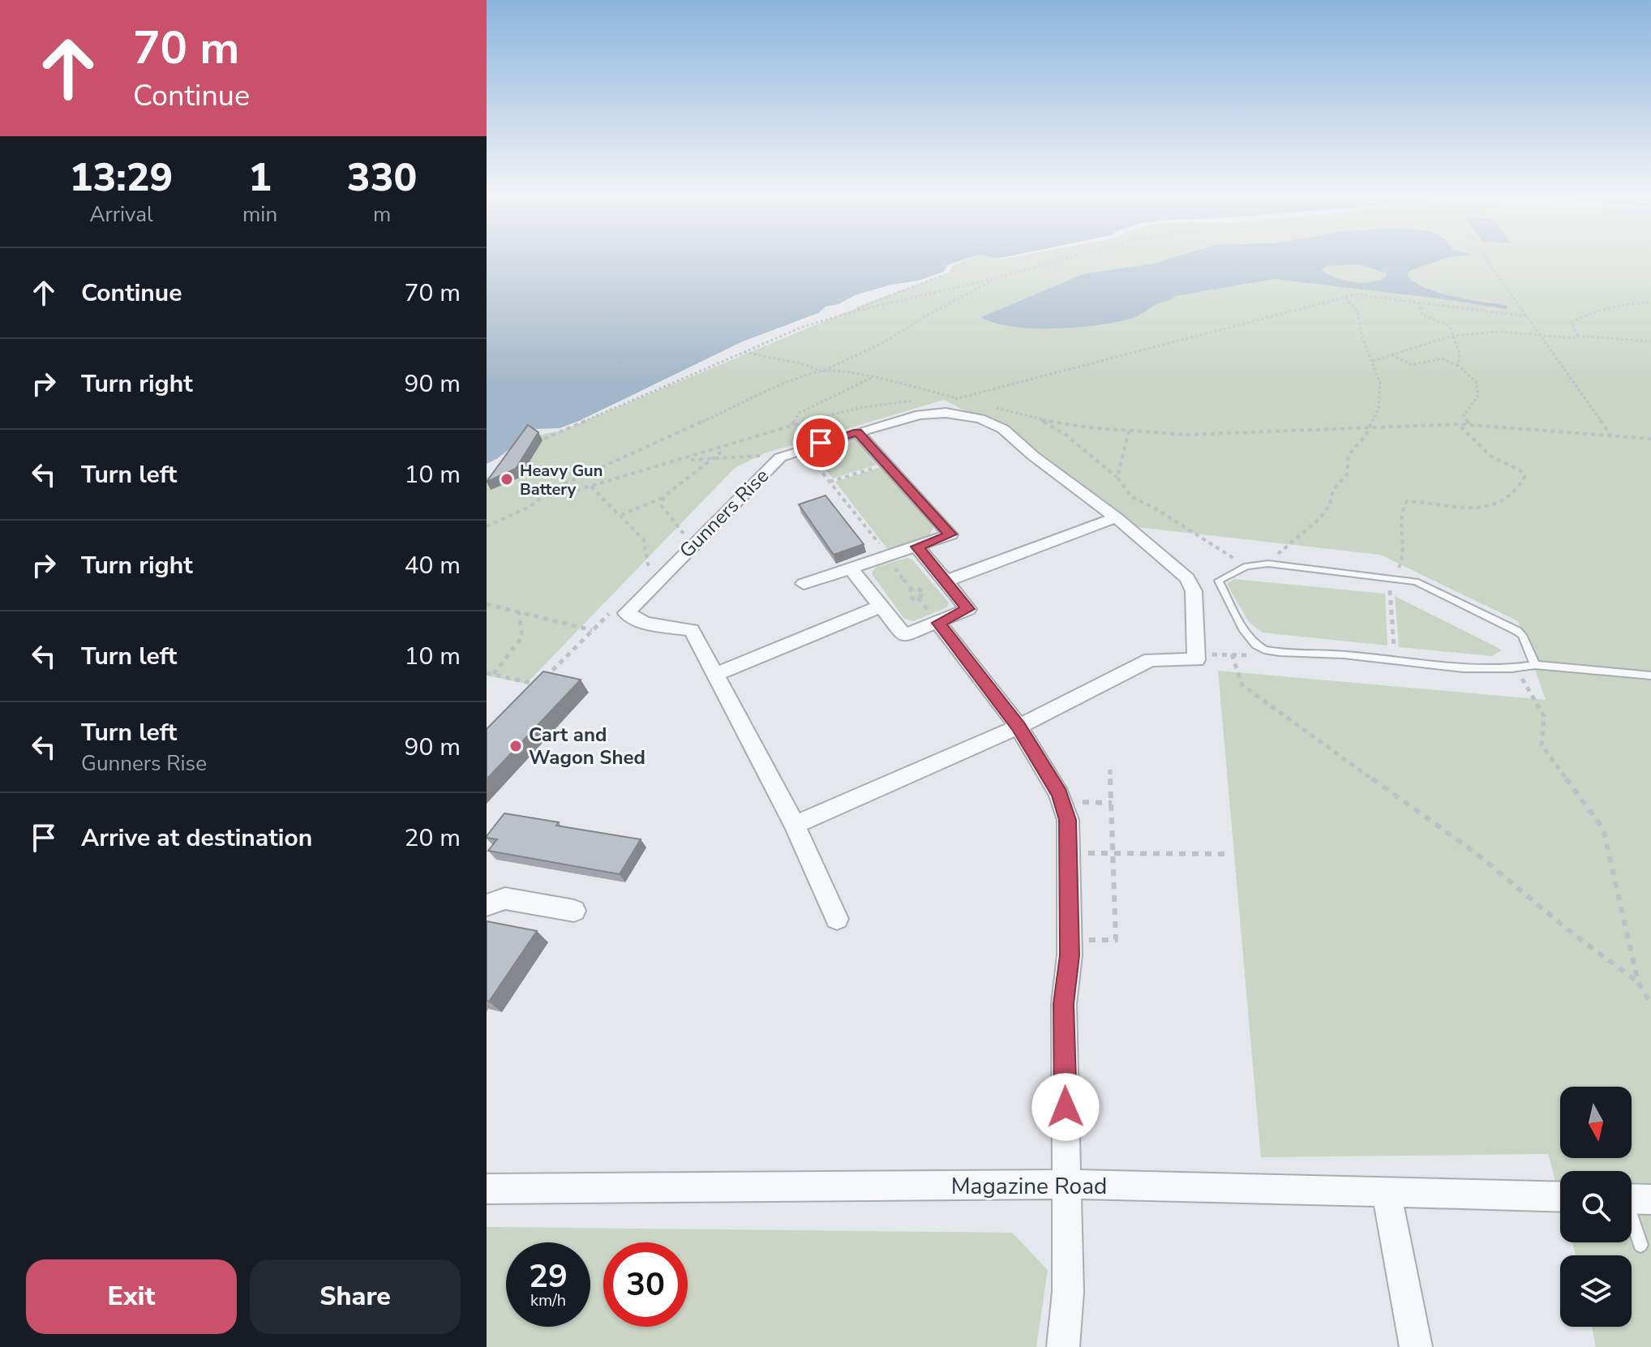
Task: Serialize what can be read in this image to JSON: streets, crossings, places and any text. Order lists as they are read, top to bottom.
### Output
{
  "streets": {
    "street": ["Gunners Rise", "Magazine Road"]
  },
  "places": ["Heavy Gun Battery", "Cart and Wagon Shed"],
  "north": "bottom",
  "page": {
    "turn": ["70 m", "Continue"],
    "eta": [
      "13:29",
      "Arrival",
      "1",
      "min",
      "330",
      "m"
    ],
    "list": [
      {
        "name": "Continue",
        "value": "70 m"
      },
      {
        "name": "Turn right",
        "value": "90 m"
      },
      {
        "name": "Turn left",
        "value": "10 m"
      },
      {
        "name": "Turn right",
        "value": "40 m"
      },
      {
        "name": "Turn left",
        "value": "10 m"
      },
      {
        "name": "Turn left",
        "note": "Gunners Rise",
        "value": "90 m"
      },
      {
        "name": "Arrive at destination",
        "value": "20 m"
      }
    ],
    "speed": "29 km/h",
    "limit": "30",
    "buttons": ["Exit", "Share"]
  }
}
